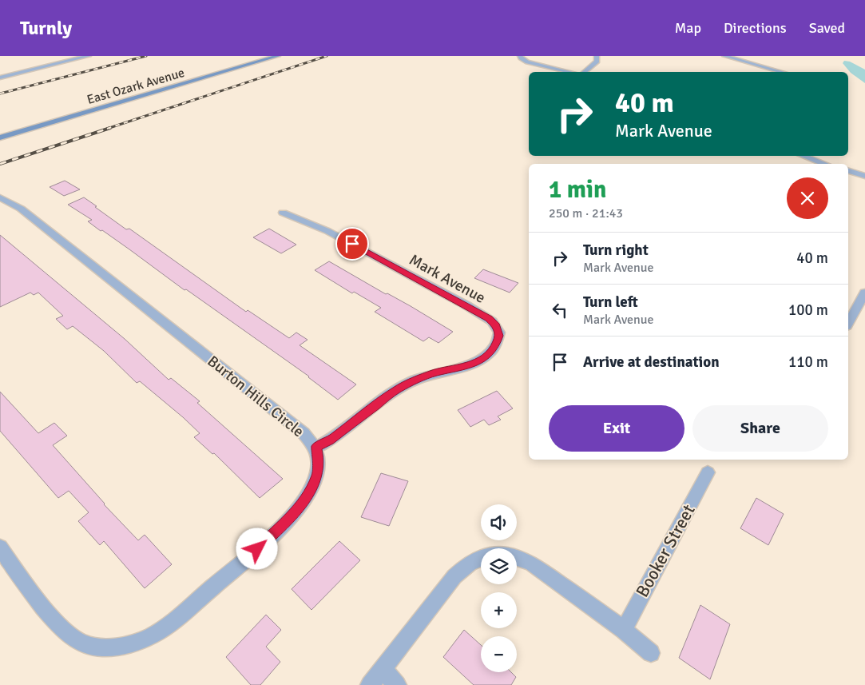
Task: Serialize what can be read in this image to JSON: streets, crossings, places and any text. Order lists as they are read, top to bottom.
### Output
{
  "streets": {
    "main road": ["East Ozark Avenue"],
    "street": ["Mark Avenue", "Burton Hills Circle", "Booker Street"]
  },
  "crossings": [
    ["Mark Avenue", "Burton Hills Circle"]
  ],
  "page": {
    "header": "Turnly",
    "nav": ["Map", "Directions", "Saved"],
    "turn": ["40 m", "Mark Avenue"],
    "heading": ["1 min", "250 m · 21:43"],
    "list": [
      {
        "name": "Turn right",
        "note": "Mark Avenue",
        "value": "40 m"
      },
      {
        "name": "Turn left",
        "note": "Mark Avenue",
        "value": "100 m"
      },
      {
        "name": "Arrive at destination",
        "value": "110 m"
      }
    ],
    "buttons": ["Exit", "Share"],
    "map_buttons": ["+", "−"]
  }
}
